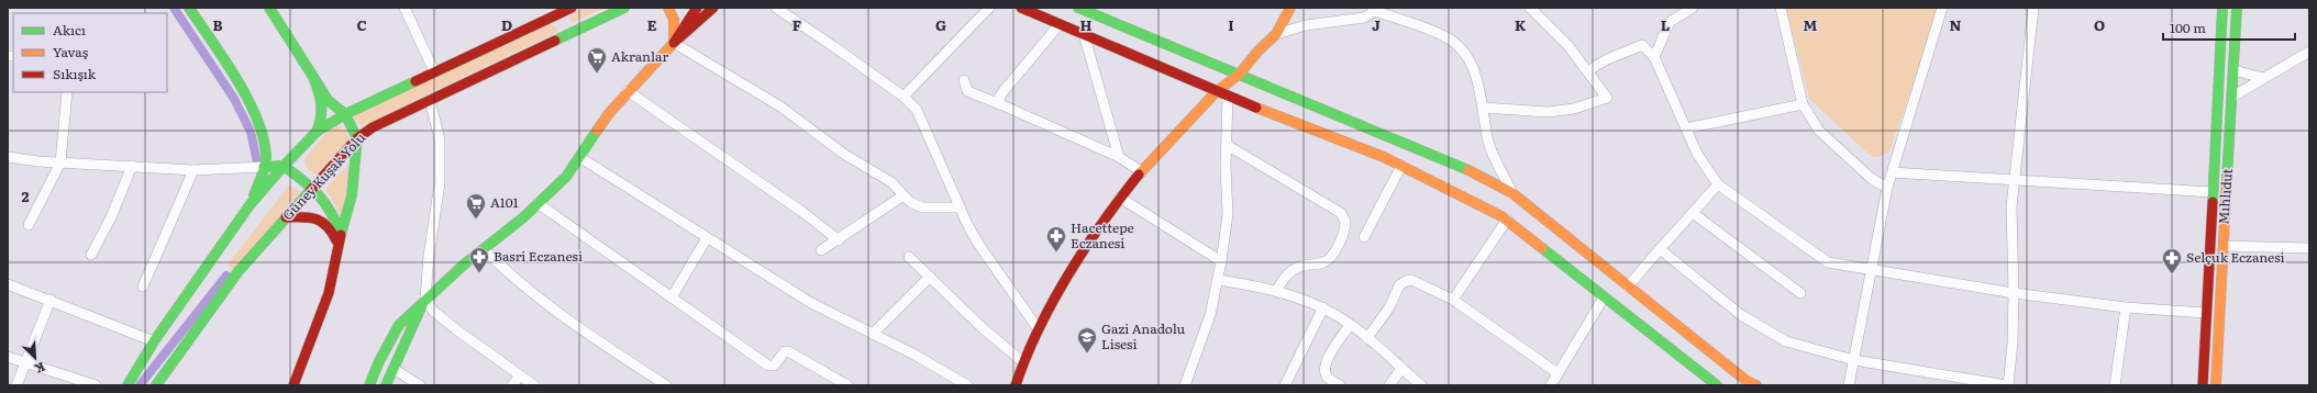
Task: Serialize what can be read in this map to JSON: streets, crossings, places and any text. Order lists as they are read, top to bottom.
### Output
{
  "streets": {
    "main road": ["Güney Kuşak Yolu", "Mıhlıdut"]
  },
  "places": {
    "supermarket": ["Akranlar", "A101"],
    "pharmacy": ["Hacettepe Eczanesi", "Basri Eczanesi", "Selçuk Eczanesi"],
    "school or university": ["Gazi Anadolu Lisesi"]
  },
  "legend": ["Akıcı", "Yavaş", "Sıkışık"],
  "scale_bar": "100 m",
  "north": "bottom right",
  "grid": {
    "columns": [
      "B",
      "C",
      "D",
      "E",
      "F",
      "G",
      "H",
      "I",
      "J",
      "K",
      "L",
      "M",
      "N",
      "O"
    ],
    "rows": ["2"]
  }
}
